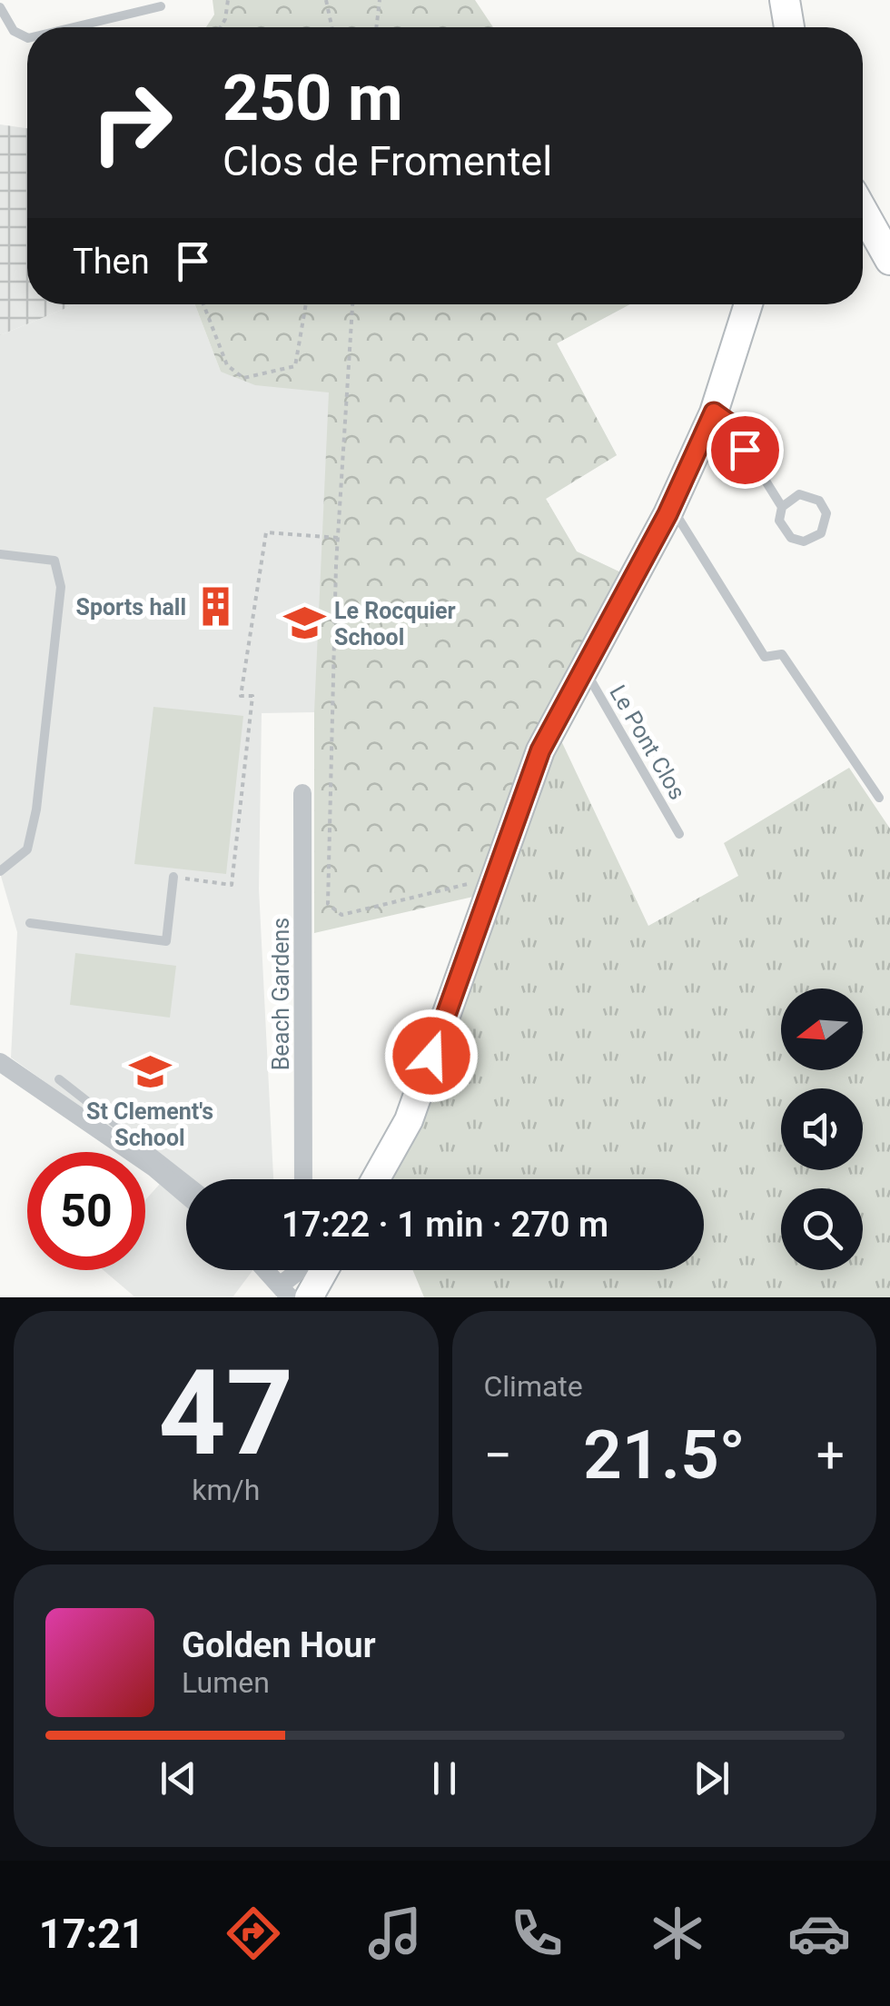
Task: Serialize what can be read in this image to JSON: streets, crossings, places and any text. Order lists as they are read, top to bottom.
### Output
{
  "streets": {
    "street": ["Beach Gardens"],
    "lane": ["Le Pont Clos"]
  },
  "places": {
    "building": ["Sports hall"],
    "school or university": ["Le Rocquier School", "St Clement's School"]
  },
  "north": "left",
  "page": {
    "turn": ["250 m", "Clos de Fromentel"],
    "then": "Then",
    "limit": "50",
    "trip": "17:22 · 1 min · 270 m",
    "tile": [
      ["47", "km/h"],
      "Climate"
    ],
    "heat": ["−", "21.5°", "+"],
    "song": ["Golden Hour", "Lumen"],
    "tabs": "17:21"
  }
}
